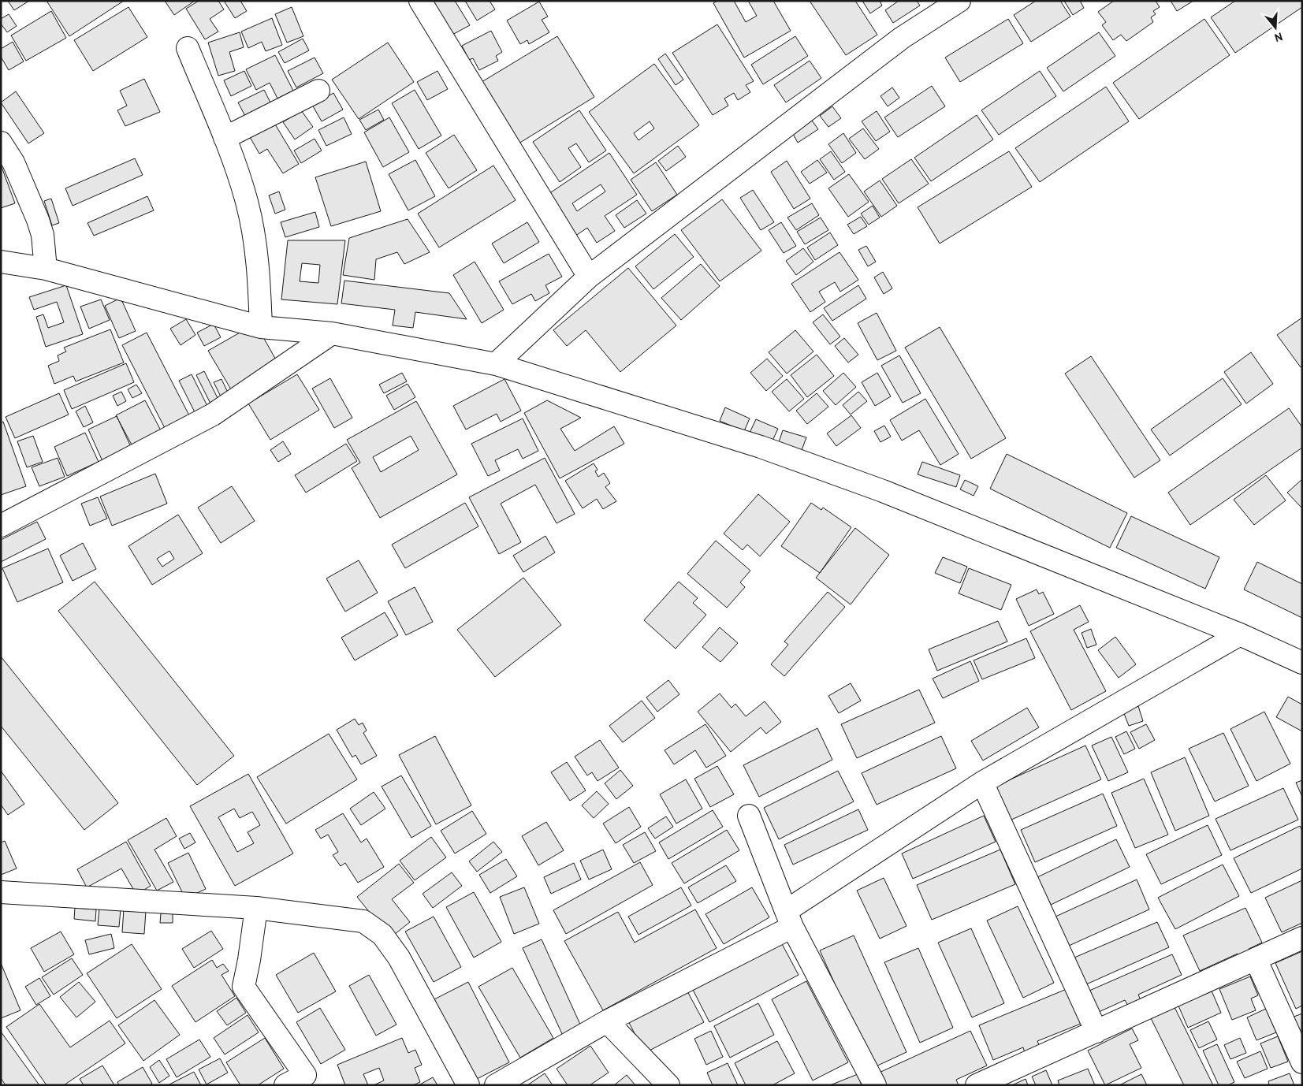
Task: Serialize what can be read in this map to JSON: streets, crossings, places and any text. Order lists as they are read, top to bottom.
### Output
{
  "north": "bottom"
}
